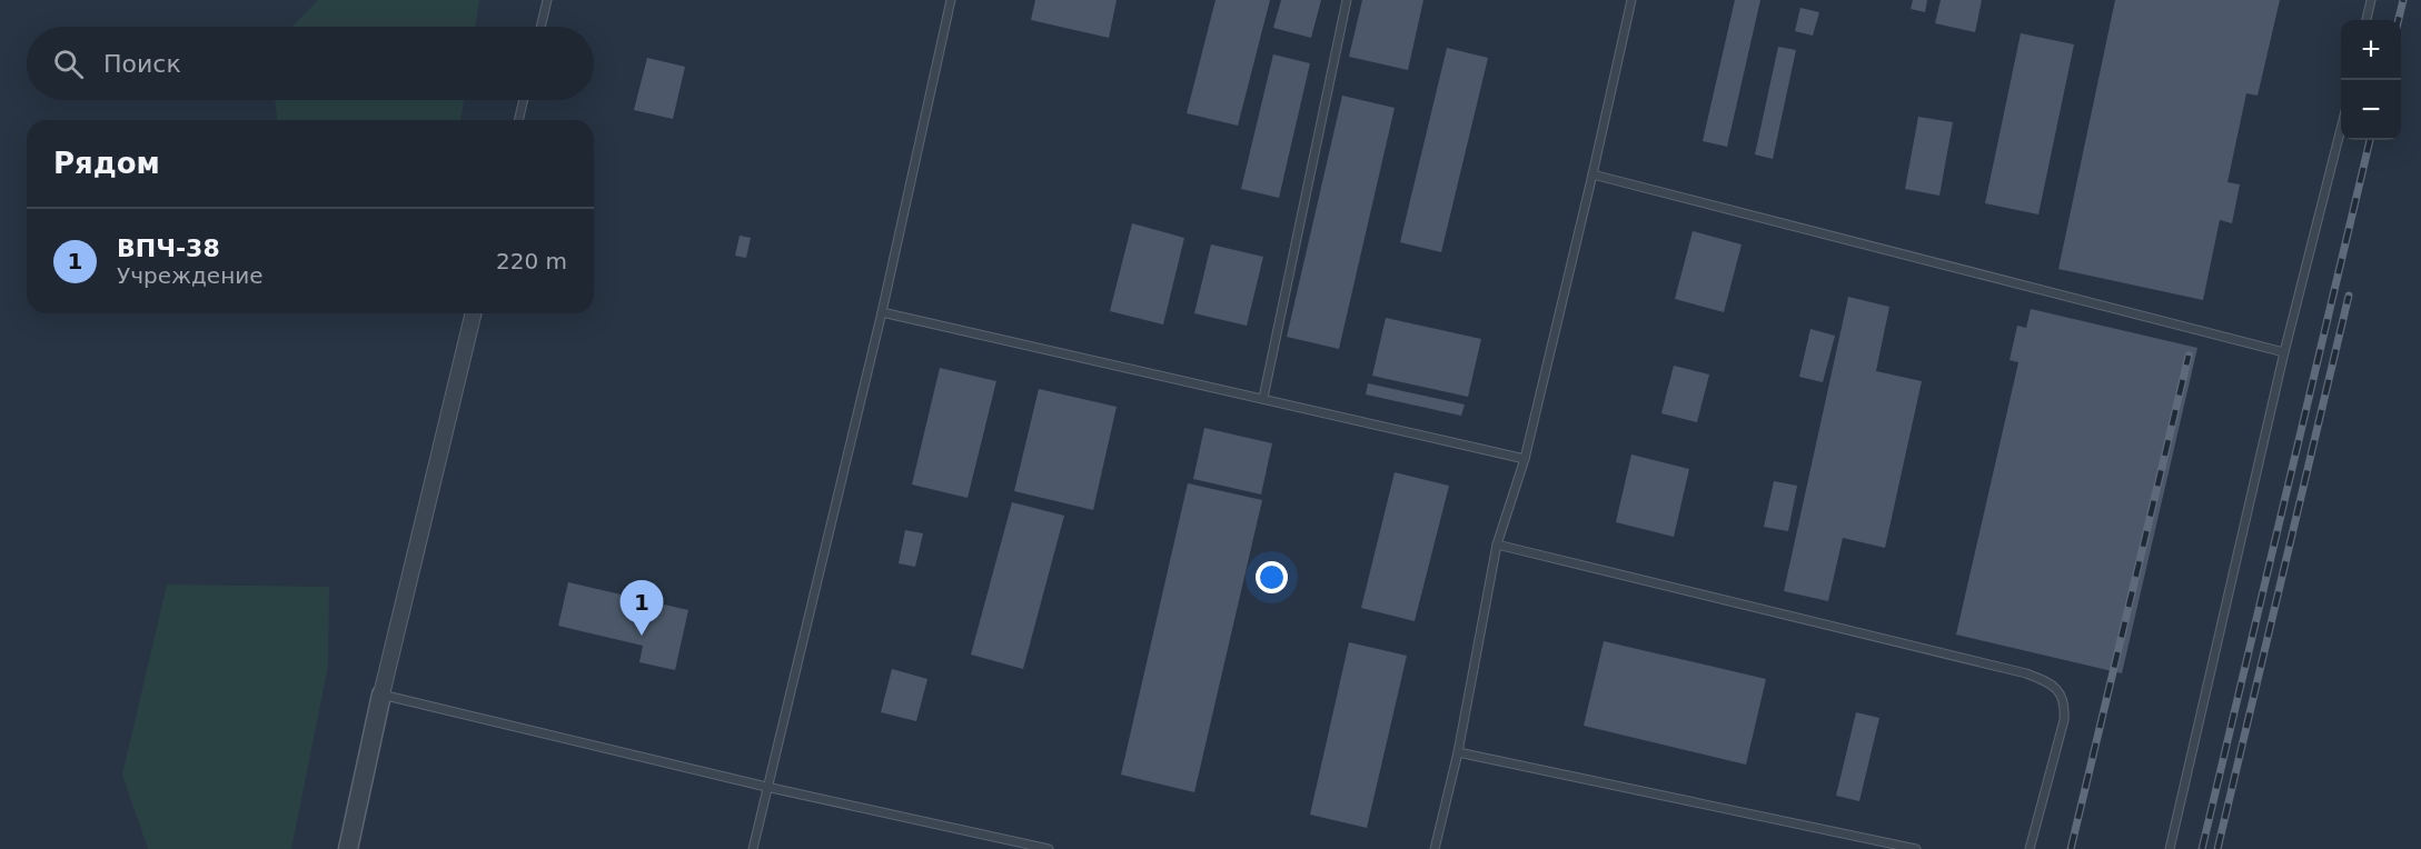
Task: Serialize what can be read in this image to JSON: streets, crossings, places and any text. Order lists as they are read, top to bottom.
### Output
{
  "page": {
    "map_buttons": ["+", "−"],
    "search": "Поиск",
    "heading": "Рядом",
    "list": [
      {
        "mark": "1",
        "name": "ВПЧ-38",
        "note": "Учреждение",
        "value": "220 m"
      }
    ],
    "pins": "1"
  }
}
